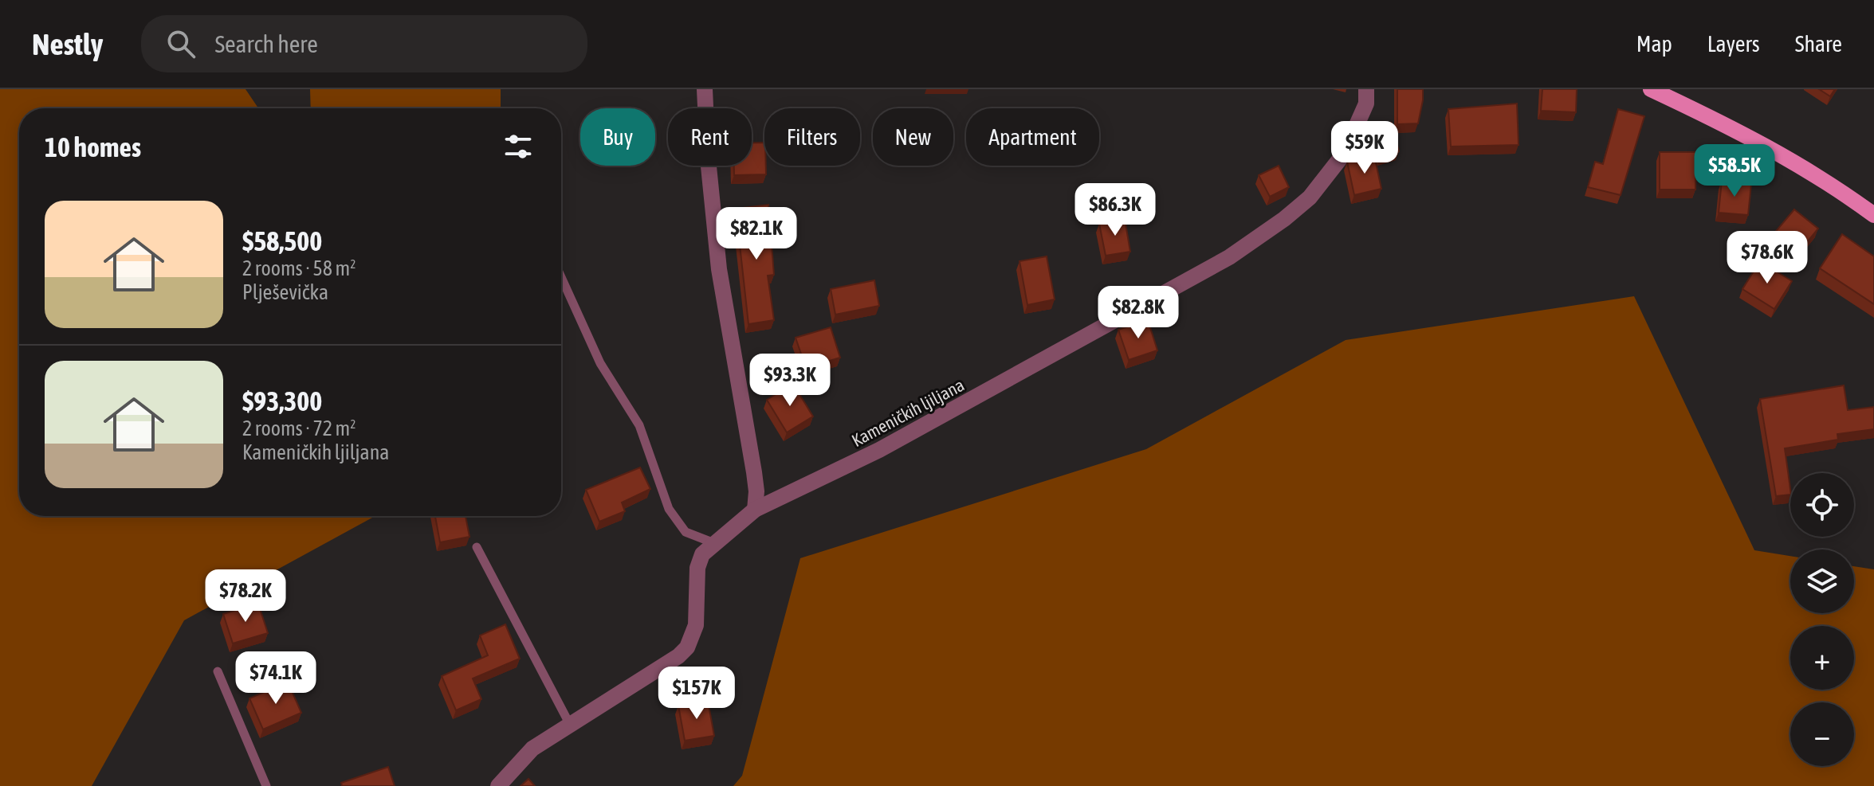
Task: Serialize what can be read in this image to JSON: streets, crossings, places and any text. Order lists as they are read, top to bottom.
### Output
{
  "streets": {
    "street": ["Kameničkih ljiljana"]
  },
  "page": {
    "header": "Nestly",
    "search": "Search here",
    "nav": ["Map", "Layers", "Share"],
    "chip": [
      "Buy",
      "Rent",
      "Filters",
      "New",
      "Apartment"
    ],
    "heading": "10 homes",
    "price": [
      "$59K",
      "$58.5K",
      "$86.3K",
      "$82.1K",
      "$78.6K",
      "$82.8K",
      "$93.3K",
      "$78.2K",
      "$74.1K",
      "$157K"
    ],
    "list": [
      {
        "name": "$58,500",
        "note": "2 rooms · 58 m² · Plješevička"
      },
      {
        "name": "$93,300",
        "note": "2 rooms · 72 m² · Kameničkih ljiljana"
      }
    ],
    "map_buttons": ["+", "−"]
  }
}
